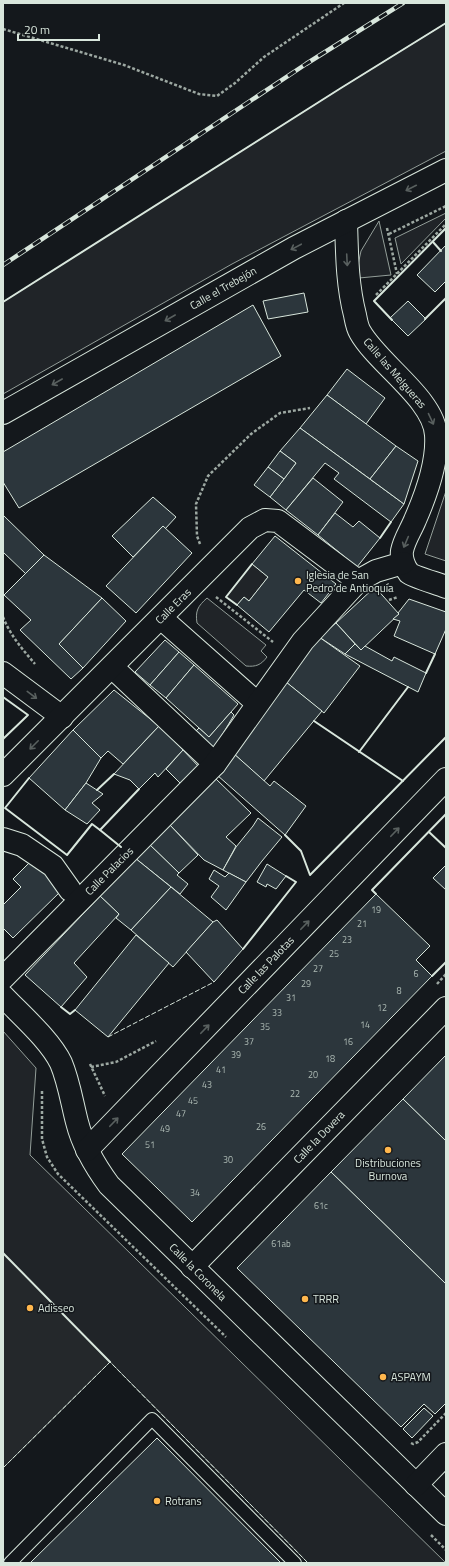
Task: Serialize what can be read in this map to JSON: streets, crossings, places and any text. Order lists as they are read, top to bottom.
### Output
{
  "streets": {
    "street": [
      "Calle el Trebejón",
      "Calle las Melgueras",
      "Calle Eras",
      "Calle Palacios",
      "Calle las Palotas",
      "Calle la Dovera",
      "Calle la Coronela"
    ]
  },
  "crossings": [
    ["Calle el Trebejón", "Calle las Melgueras"],
    ["Calle las Melgueras", "Calle Palacios"],
    ["Calle Eras", "Calle Palacios"],
    ["Calle las Palotas", "Calle la Coronela"],
    ["Calle la Dovera", "Calle la Coronela"]
  ],
  "one_way": ["Calle el Trebejón", "Calle las Melgueras", "Calle las Palotas"],
  "places": [
    "Iglesia de San Pedro de Antioquía",
    "Distribuciones Burnova",
    "TRRR",
    "Adisseo",
    "ASPAYM",
    "Rotrans"
  ],
  "house_numbers": [
    "19",
    "21",
    "23",
    "25",
    "27",
    "6",
    "29",
    "8",
    "31",
    "12",
    "33",
    "14",
    "35",
    "37",
    "16",
    "39",
    "18",
    "41",
    "20",
    "43",
    "22",
    "45",
    "47",
    "26",
    "49",
    "51",
    "30",
    "34",
    "61c",
    "61ab"
  ],
  "scale_bar": "20 m"
}
